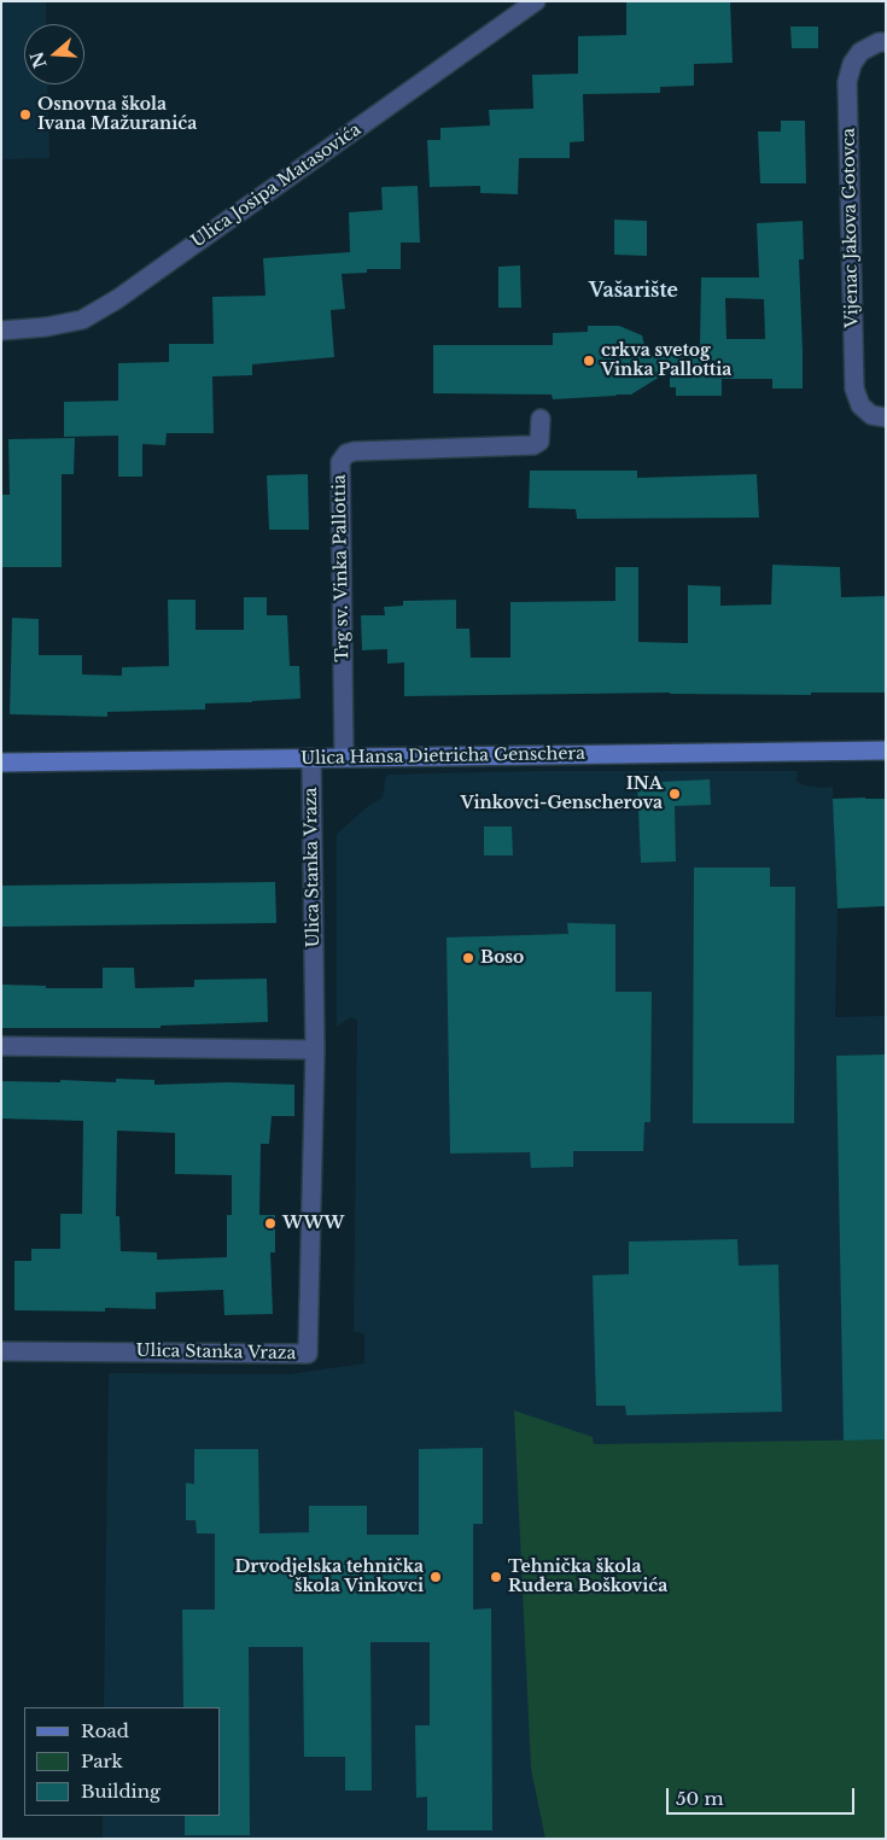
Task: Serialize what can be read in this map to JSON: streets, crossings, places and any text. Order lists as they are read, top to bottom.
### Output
{
  "streets": {
    "main road": ["Ulica Hansa Dietricha Genschera"],
    "street": [
      "Ulica Josipa Matasovića",
      "Vijenac Jakova Gotovca",
      "Trg sv. Vinka Pallottia",
      "Ulica Stanka Vraza"
    ]
  },
  "crossings": [
    ["Trg sv. Vinka Pallottia", "Ulica Hansa Dietricha Genschera"],
    ["Ulica Hansa Dietricha Genschera", "Ulica Stanka Vraza"]
  ],
  "districts": ["Vašarište"],
  "places": [
    "Osnovna škola Ivana Mažuranića",
    "crkva svetog Vinka Pallottia",
    "INA Vinkovci-Genscherova",
    "Boso",
    "WWW",
    "Drvodjelska tehnička škola Vinkovci",
    "Tehnička škola Ruđera Boškovića"
  ],
  "legend": ["Road", "Park", "Building"],
  "scale_bar": "50 m",
  "north": "left"
}
